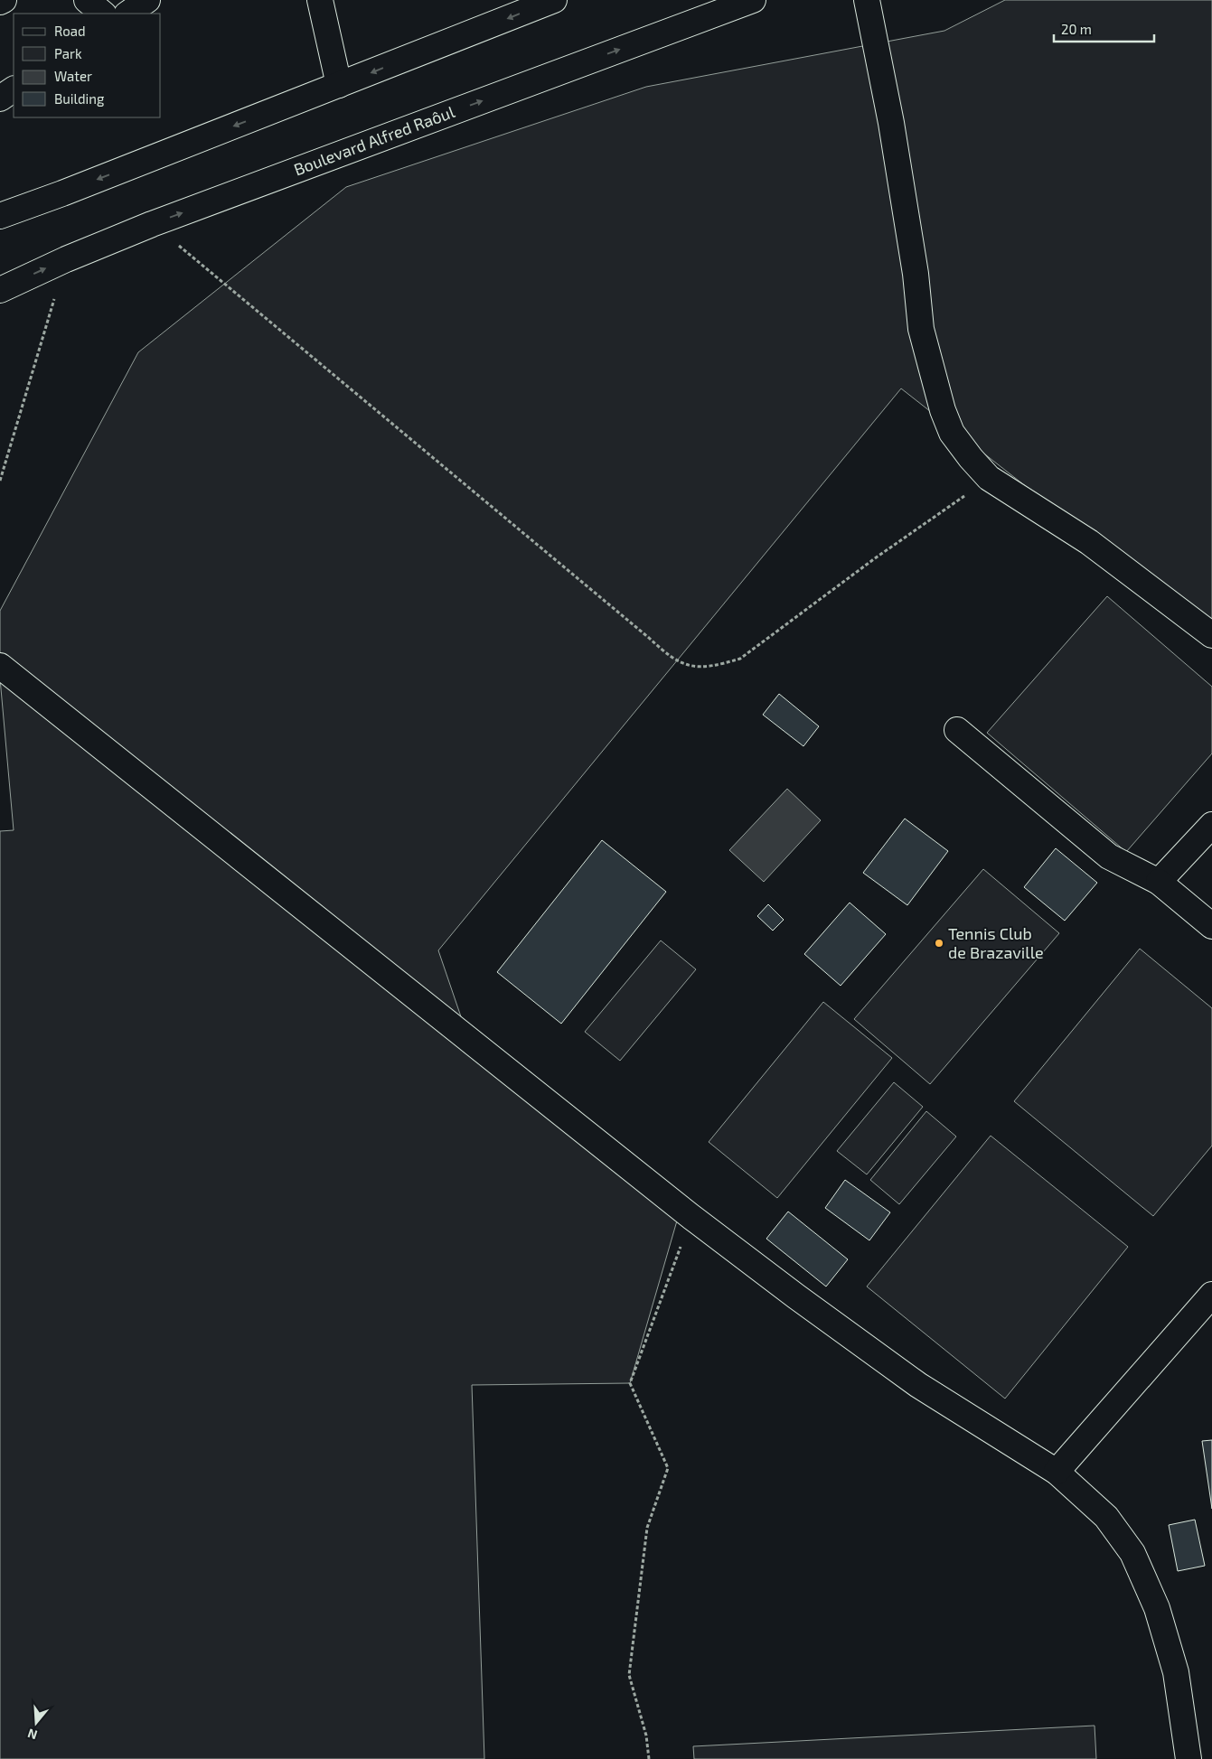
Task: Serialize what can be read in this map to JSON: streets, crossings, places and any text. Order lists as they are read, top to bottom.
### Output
{
  "streets": {
    "street": ["Boulevard Alfred Raôul"]
  },
  "places": ["Tennis Club de Brazaville"],
  "legend": [
    "Road",
    "Park",
    "Water",
    "Building"
  ],
  "scale_bar": "20 m",
  "north": "bottom"
}
